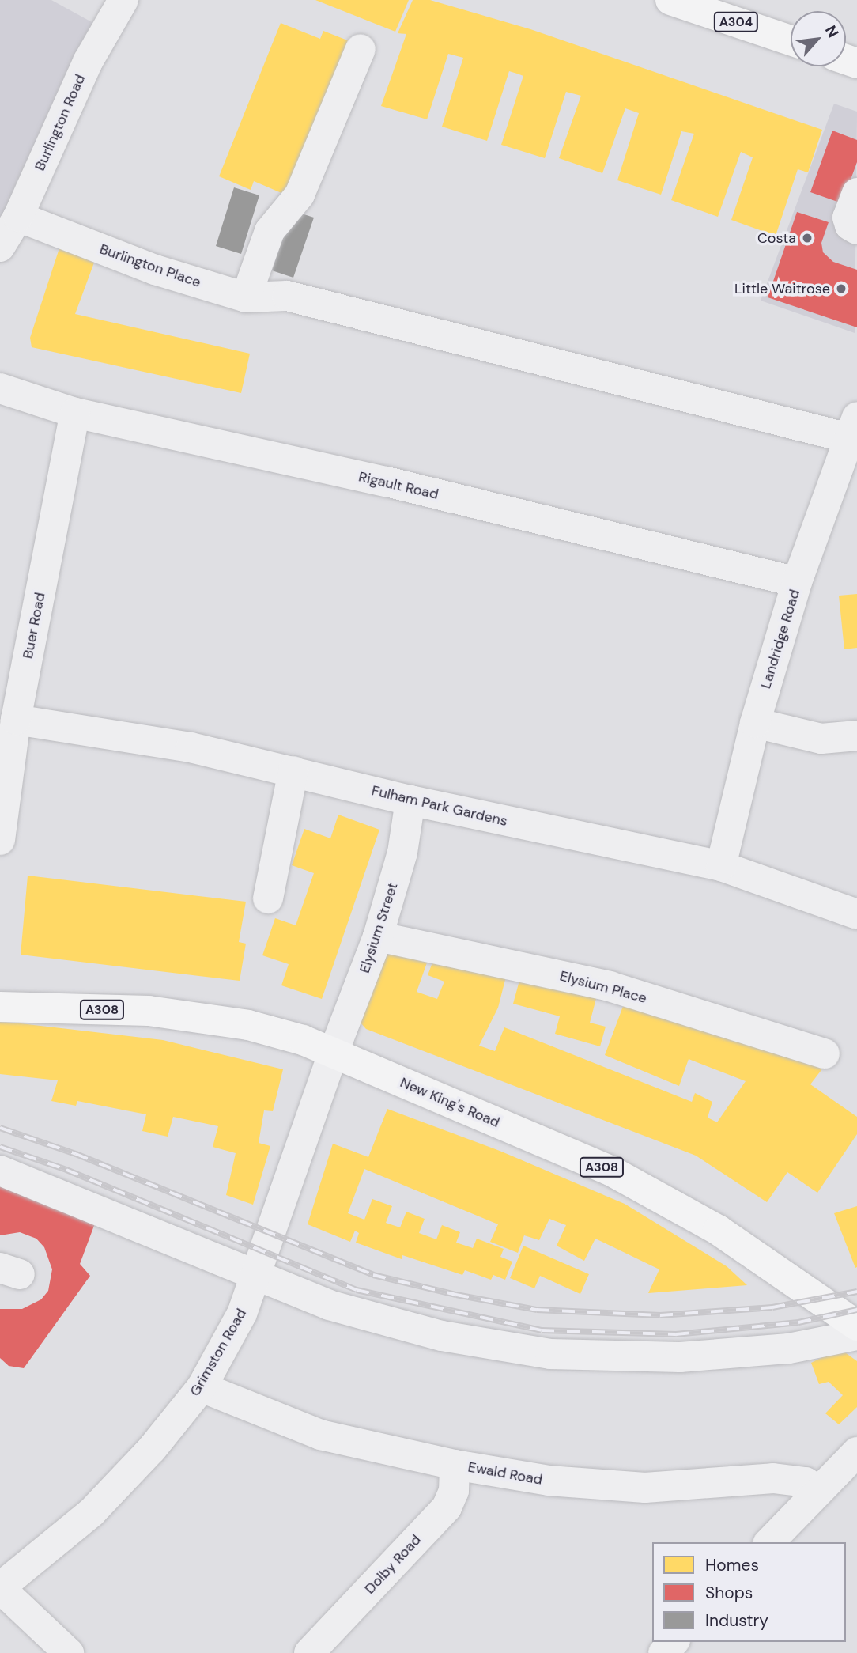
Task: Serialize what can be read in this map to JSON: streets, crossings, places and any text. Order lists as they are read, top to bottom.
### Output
{
  "streets": {
    "main road": ["A304", "A308", "New King's Road"],
    "street": [
      "Burlington Road",
      "Burlington Place",
      "Rigault Road",
      "Buer Road",
      "Landridge Road",
      "Fulham Park Gardens",
      "Elysium Street",
      "Elysium Place",
      "Grimston Road",
      "Ewald Road",
      "Dolby Road"
    ]
  },
  "crossings": [
    ["Burlington Road", "Burlington Place"],
    ["Burlington Place", "Landridge Road"],
    ["Rigault Road", "Buer Road"],
    ["Rigault Road", "Landridge Road"],
    ["Buer Road", "Fulham Park Gardens"],
    ["Landridge Road", "Fulham Park Gardens"],
    ["Fulham Park Gardens", "Elysium Street"],
    ["Elysium Street", "Elysium Place"],
    ["Elysium Street", "New King's Road"],
    ["Elysium Street", "Grimston Road"],
    ["New King's Road", "Grimston Road"],
    ["Grimston Road", "Ewald Road"],
    ["Ewald Road", "Dolby Road"]
  ],
  "places": ["Costa", "Little Waitrose"],
  "legend": ["Homes", "Shops", "Industry"],
  "north": "top right"
}
